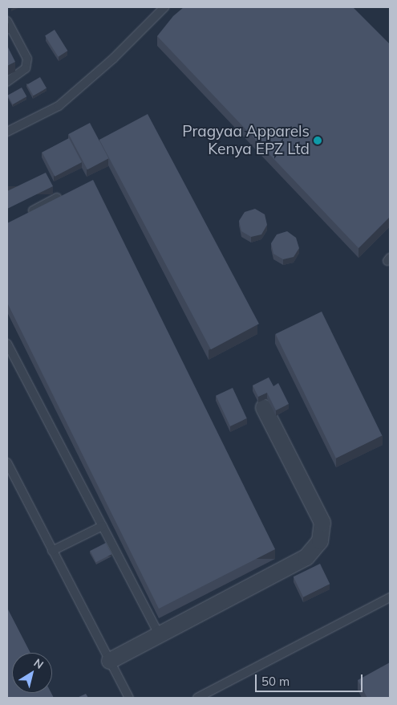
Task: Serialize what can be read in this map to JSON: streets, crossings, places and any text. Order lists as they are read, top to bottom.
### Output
{
  "places": ["Pragyaa Apparels Kenya EPZ Ltd"],
  "scale_bar": "50 m",
  "north": "top right"
}
